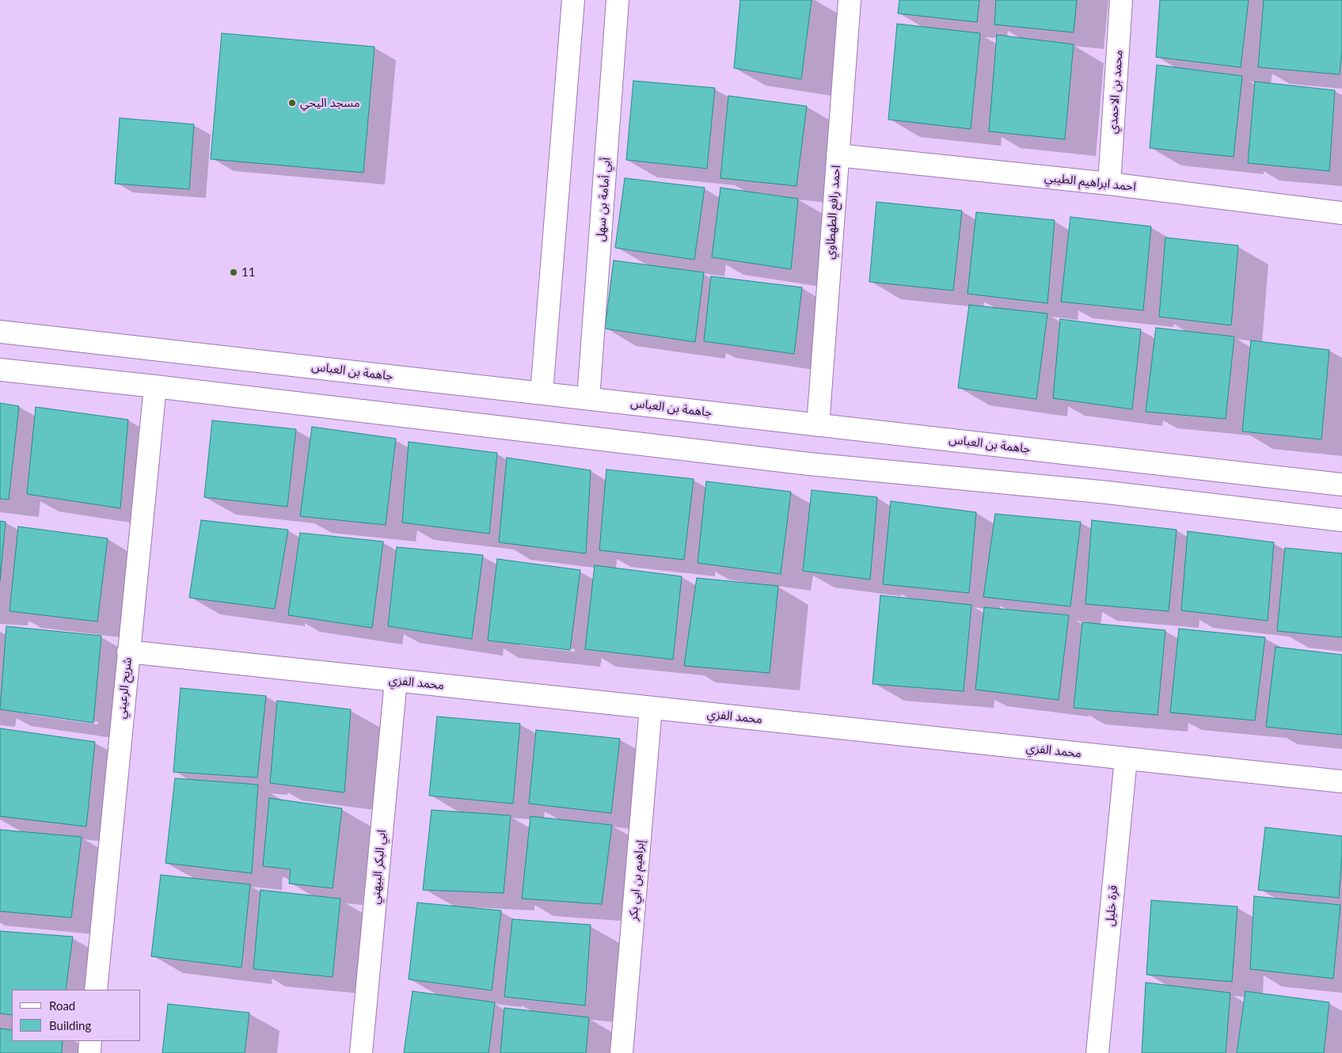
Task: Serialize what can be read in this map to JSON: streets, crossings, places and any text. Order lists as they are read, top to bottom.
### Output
{
  "streets": {
    "street": [
      "محمد بن الاحمدي",
      "احمد ابراهيم الطيبي",
      "أبي أمامة بن سهل",
      "احمد رافع الطهطاوي",
      "جاهمة بن العباس",
      "محمد الفزي",
      "شريح الرعيني",
      "ابي البكر البيهني",
      "إبراهيم بن ابي بكر",
      "قرة خليل"
    ]
  },
  "crossings": [
    ["محمد بن الاحمدي", "احمد ابراهيم الطيبي"],
    ["احمد ابراهيم الطيبي", "احمد رافع الطهطاوي"],
    ["أبي أمامة بن سهل", "جاهمة بن العباس"],
    ["احمد رافع الطهطاوي", "جاهمة بن العباس"],
    ["محمد الفزي", "شريح الرعيني"],
    ["محمد الفزي", "ابي البكر البيهني"],
    ["محمد الفزي", "إبراهيم بن ابي بكر"],
    ["محمد الفزي", "قرة خليل"]
  ],
  "places": ["مسجد اليحي", "11"],
  "legend": ["Road", "Building"]
}
